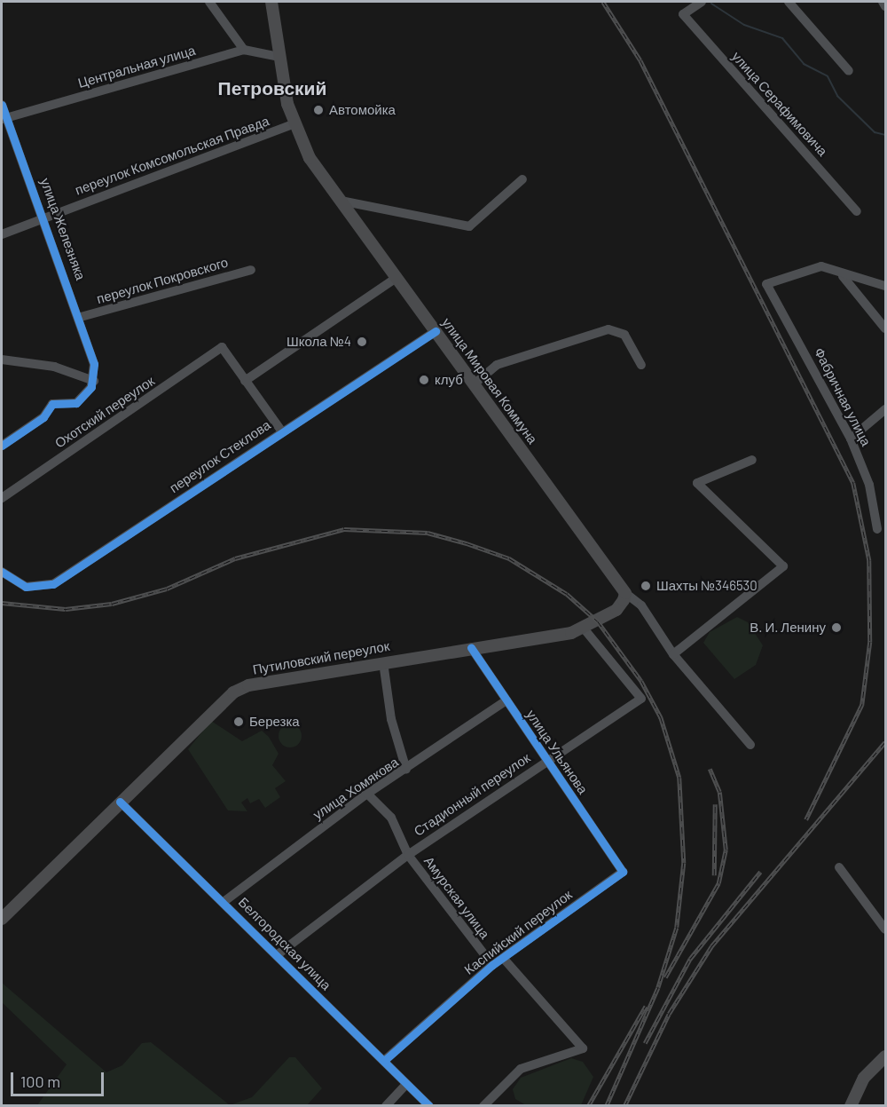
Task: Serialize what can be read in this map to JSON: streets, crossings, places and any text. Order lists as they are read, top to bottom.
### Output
{
  "streets": {
    "main road": ["улица Мировая Коммуна", "Путиловский переулок"],
    "street": [
      "Центральная улица",
      "улица Серафимовича",
      "переулок Комсомольская Правда",
      "улица Железняка",
      "переулок Покровского",
      "Фабричная улица",
      "Охотский переулок",
      "переулок Стеклова",
      "улица Ульянова",
      "улица Хомякова",
      "Стадионный переулок",
      "Амурская улица",
      "Каспийский переулок",
      "Белгородская улица"
    ]
  },
  "crossings": [
    ["Центральная улица", "улица Железняка"],
    ["Центральная улица", "улица Мировая Коммуна"],
    ["переулок Комсомольская Правда", "улица Железняка"],
    ["переулок Комсомольская Правда", "улица Мировая Коммуна"],
    ["улица Железняка", "переулок Покровского"],
    ["улица Мировая Коммуна", "переулок Стеклова"],
    ["улица Мировая Коммуна", "Путиловский переулок"],
    ["Путиловский переулок", "улица Ульянова"],
    ["Путиловский переулок", "Стадионный переулок"],
    ["Путиловский переулок", "Белгородская улица"],
    ["улица Ульянова", "улица Хомякова"],
    ["улица Ульянова", "Стадионный переулок"],
    ["улица Ульянова", "Каспийский переулок"],
    ["улица Хомякова", "Амурская улица"],
    ["улица Хомякова", "Белгородская улица"],
    ["Стадионный переулок", "Амурская улица"],
    ["Стадионный переулок", "Белгородская улица"],
    ["Амурская улица", "Каспийский переулок"],
    ["Каспийский переулок", "Белгородская улица"]
  ],
  "districts": ["Петровский"],
  "places": [
    "Автомойка",
    "Школа №4",
    "клуб",
    "Шахты №346530",
    "В. И. Ленину",
    "Березка"
  ],
  "scale_bar": "100 m"
}
